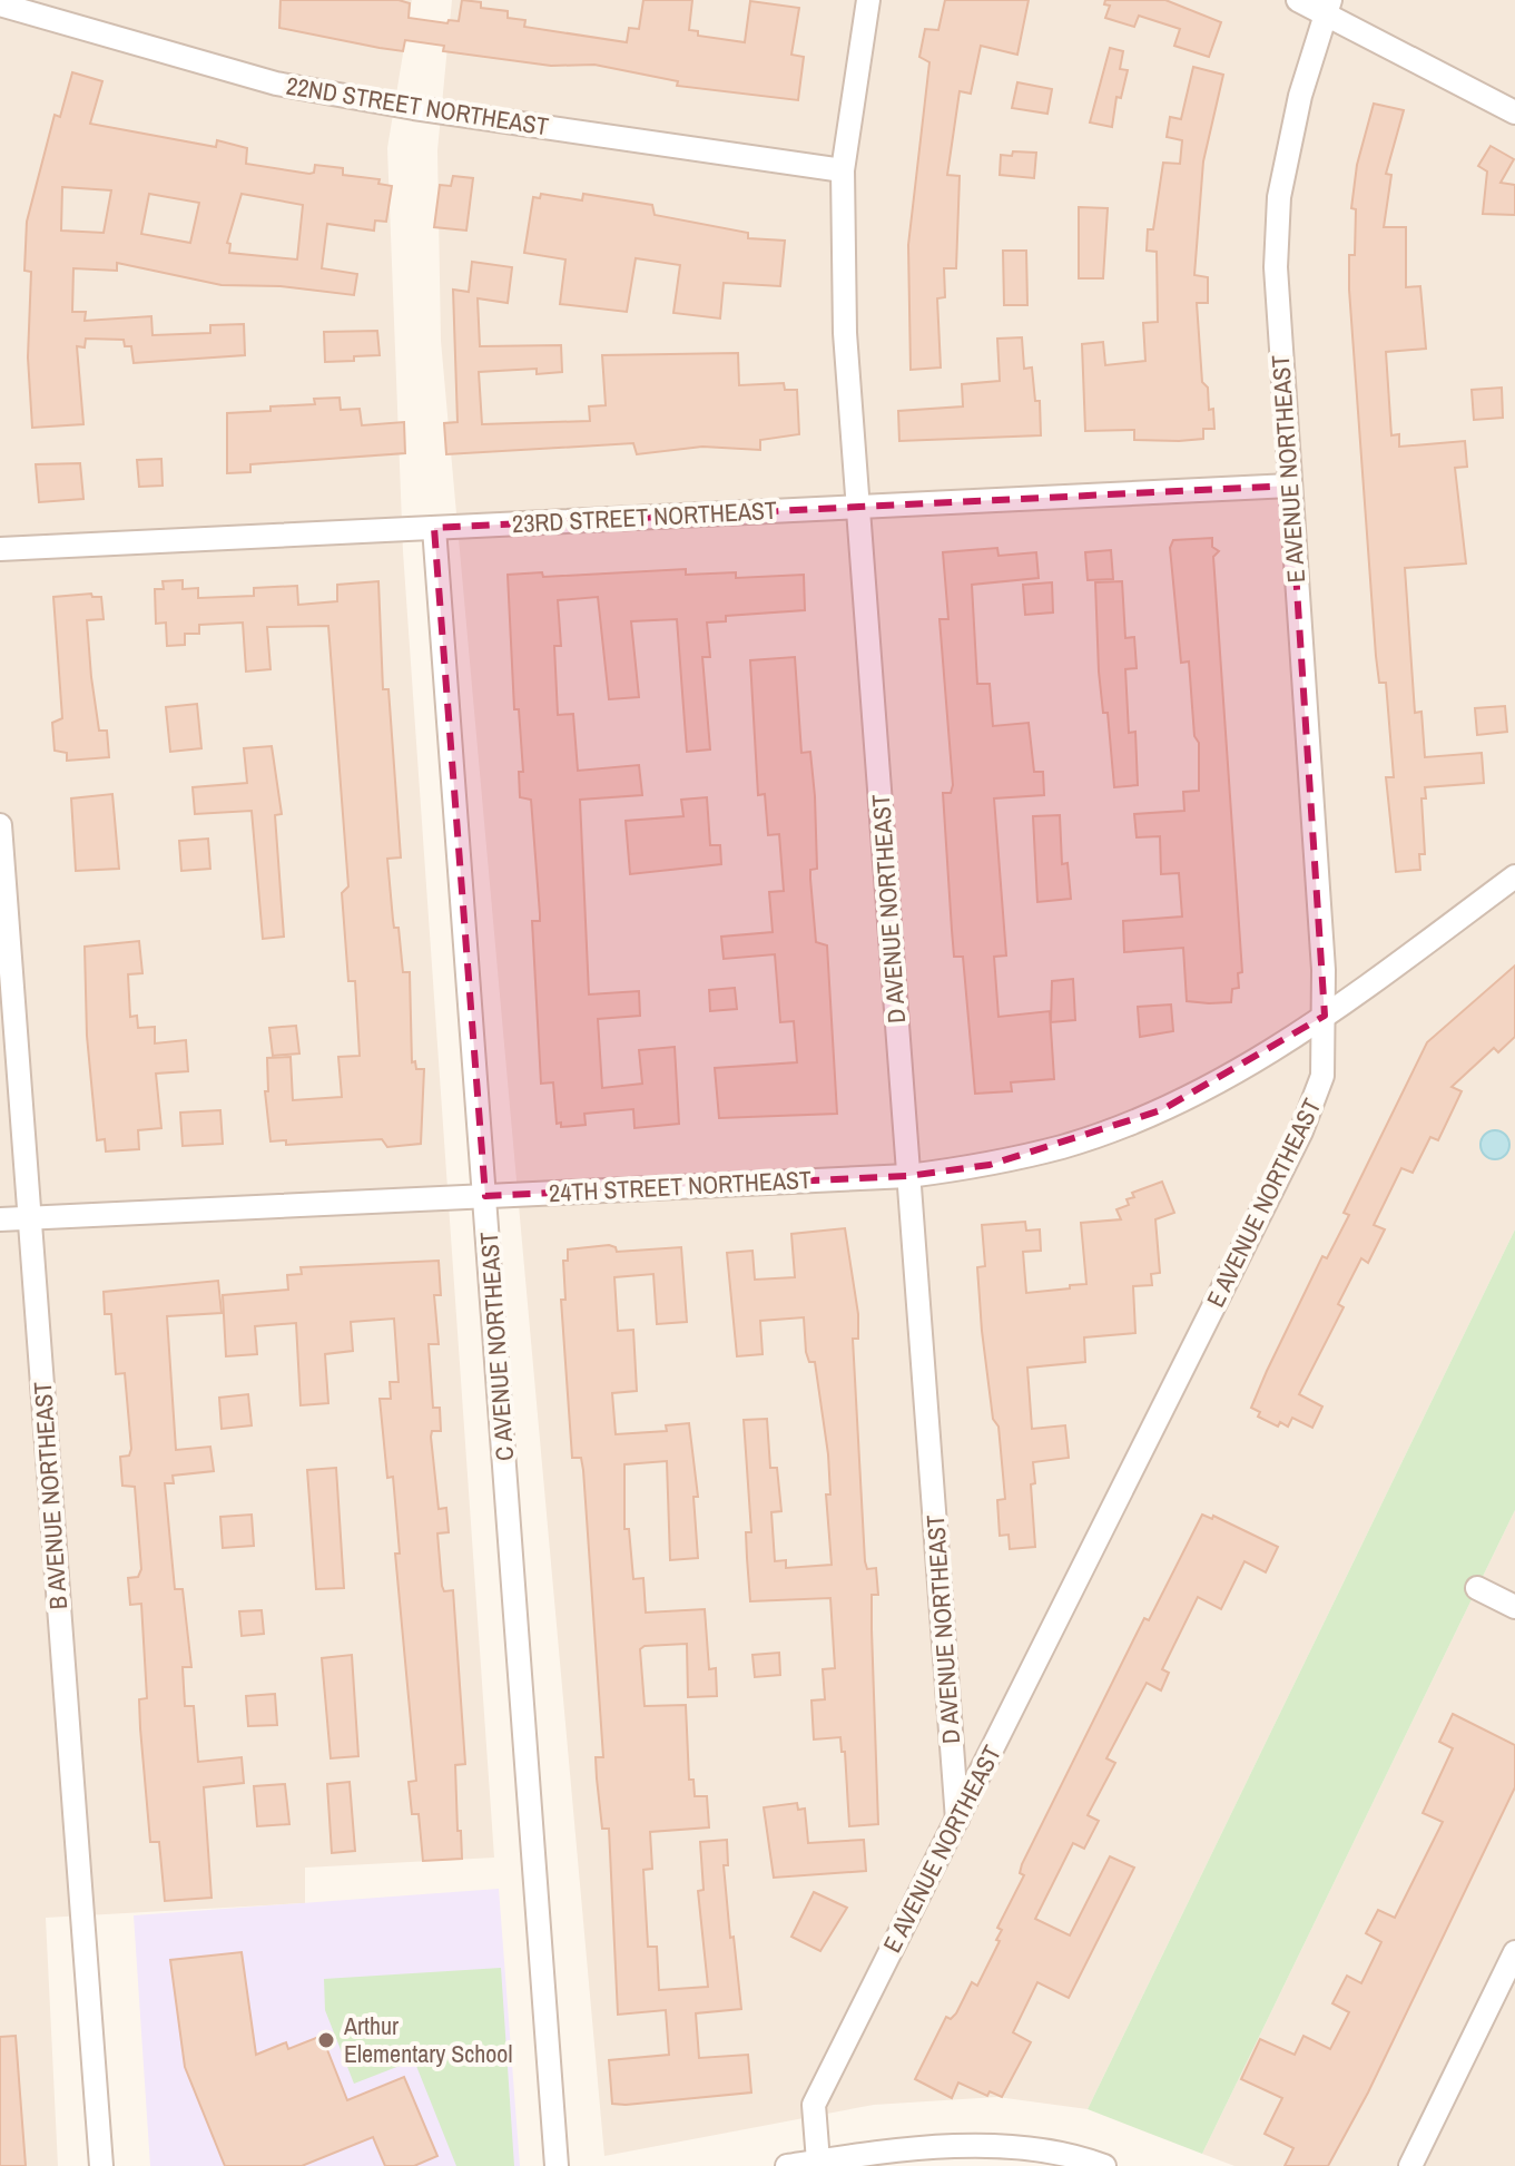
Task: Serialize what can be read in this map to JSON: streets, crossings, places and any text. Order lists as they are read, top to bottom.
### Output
{
  "streets": {
    "street": [
      "22ND STREET NORTHEAST",
      "E AVENUE NORTHEAST",
      "23RD STREET NORTHEAST",
      "D AVENUE NORTHEAST",
      "24TH STREET NORTHEAST",
      "C AVENUE NORTHEAST",
      "B AVENUE NORTHEAST"
    ]
  },
  "crossings": [
    ["22ND STREET NORTHEAST", "D AVENUE NORTHEAST"],
    ["E AVENUE NORTHEAST", "23RD STREET NORTHEAST"],
    ["E AVENUE NORTHEAST", "D AVENUE NORTHEAST"],
    ["E AVENUE NORTHEAST", "24TH STREET NORTHEAST"],
    ["23RD STREET NORTHEAST", "D AVENUE NORTHEAST"],
    ["23RD STREET NORTHEAST", "C AVENUE NORTHEAST"],
    ["D AVENUE NORTHEAST", "24TH STREET NORTHEAST"],
    ["24TH STREET NORTHEAST", "C AVENUE NORTHEAST"],
    ["24TH STREET NORTHEAST", "B AVENUE NORTHEAST"]
  ],
  "places": ["Arthur Elementary School"]
}
